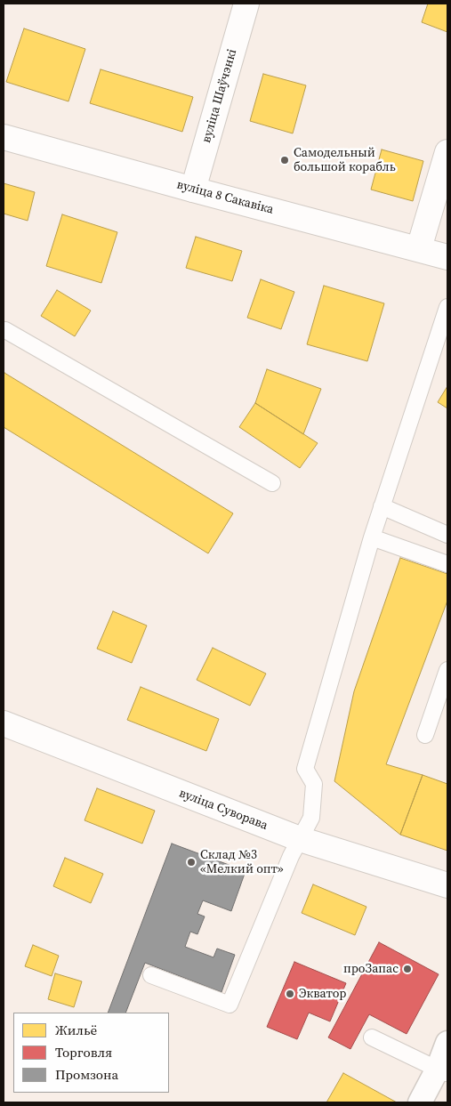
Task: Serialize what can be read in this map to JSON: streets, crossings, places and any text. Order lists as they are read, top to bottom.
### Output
{
  "streets": {
    "street": ["вуліца Шаўчэнкі", "вуліца 8 Сакавіка", "вуліца Суворава"]
  },
  "crossings": [
    ["вуліца Шаўчэнкі", "вуліца 8 Сакавіка"]
  ],
  "places": [
    "Самодельный большой корабль",
    "Склад №3 «Мелкий опт»",
    "проЗапас",
    "Экватор"
  ],
  "legend": ["Жильё", "Торговля", "Промзона"]
}
